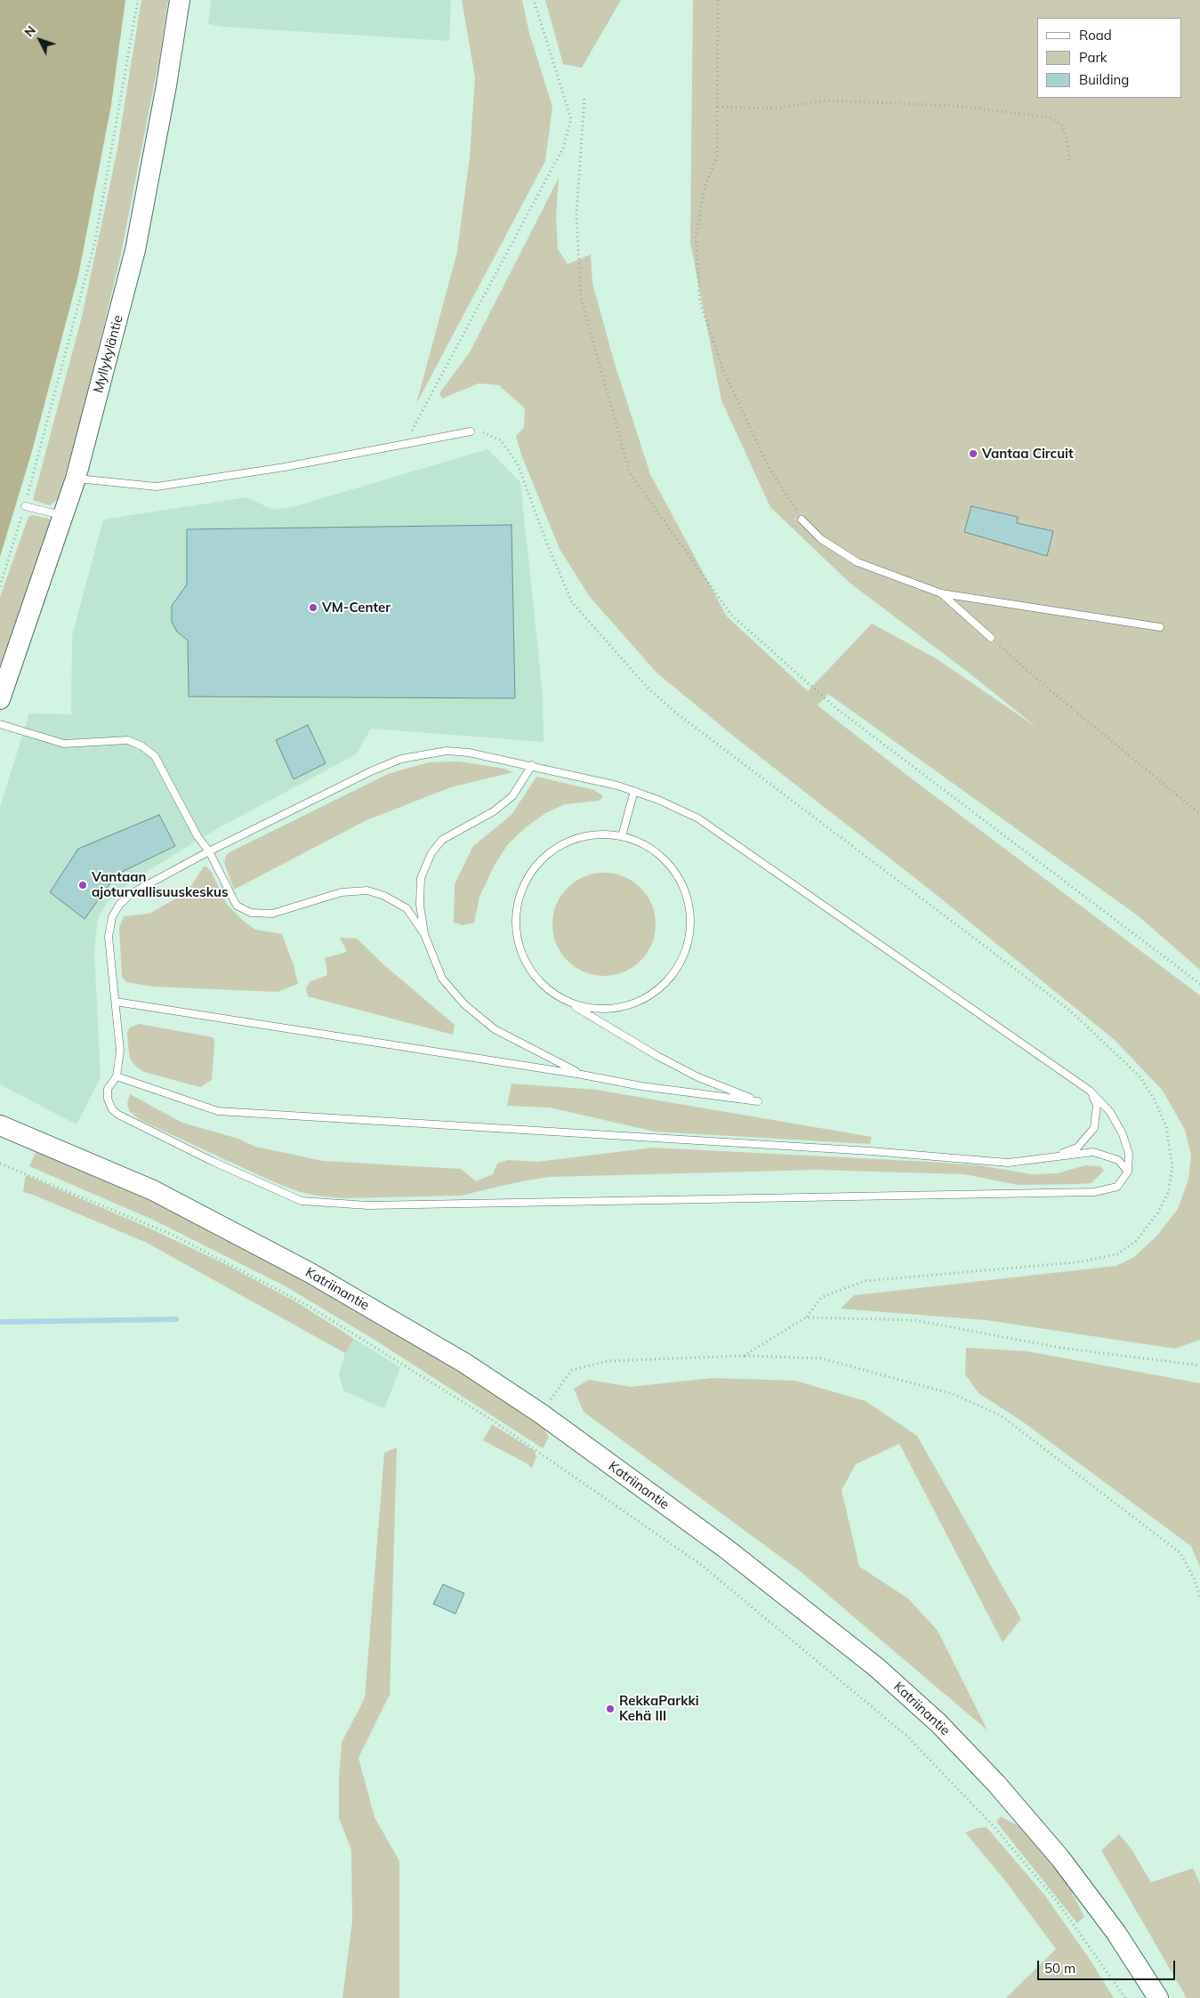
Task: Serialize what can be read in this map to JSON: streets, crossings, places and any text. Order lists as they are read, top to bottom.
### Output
{
  "streets": {
    "main road": ["Myllykyläntie", "Katriinantie"]
  },
  "places": [
    "Vantaa Circuit",
    "VM-Center",
    "Vantaan ajoturvallisuuskeskus",
    "RekkaParkki Kehä III"
  ],
  "legend": ["Road", "Park", "Building"],
  "scale_bar": "50 m",
  "north": "top left"
}
